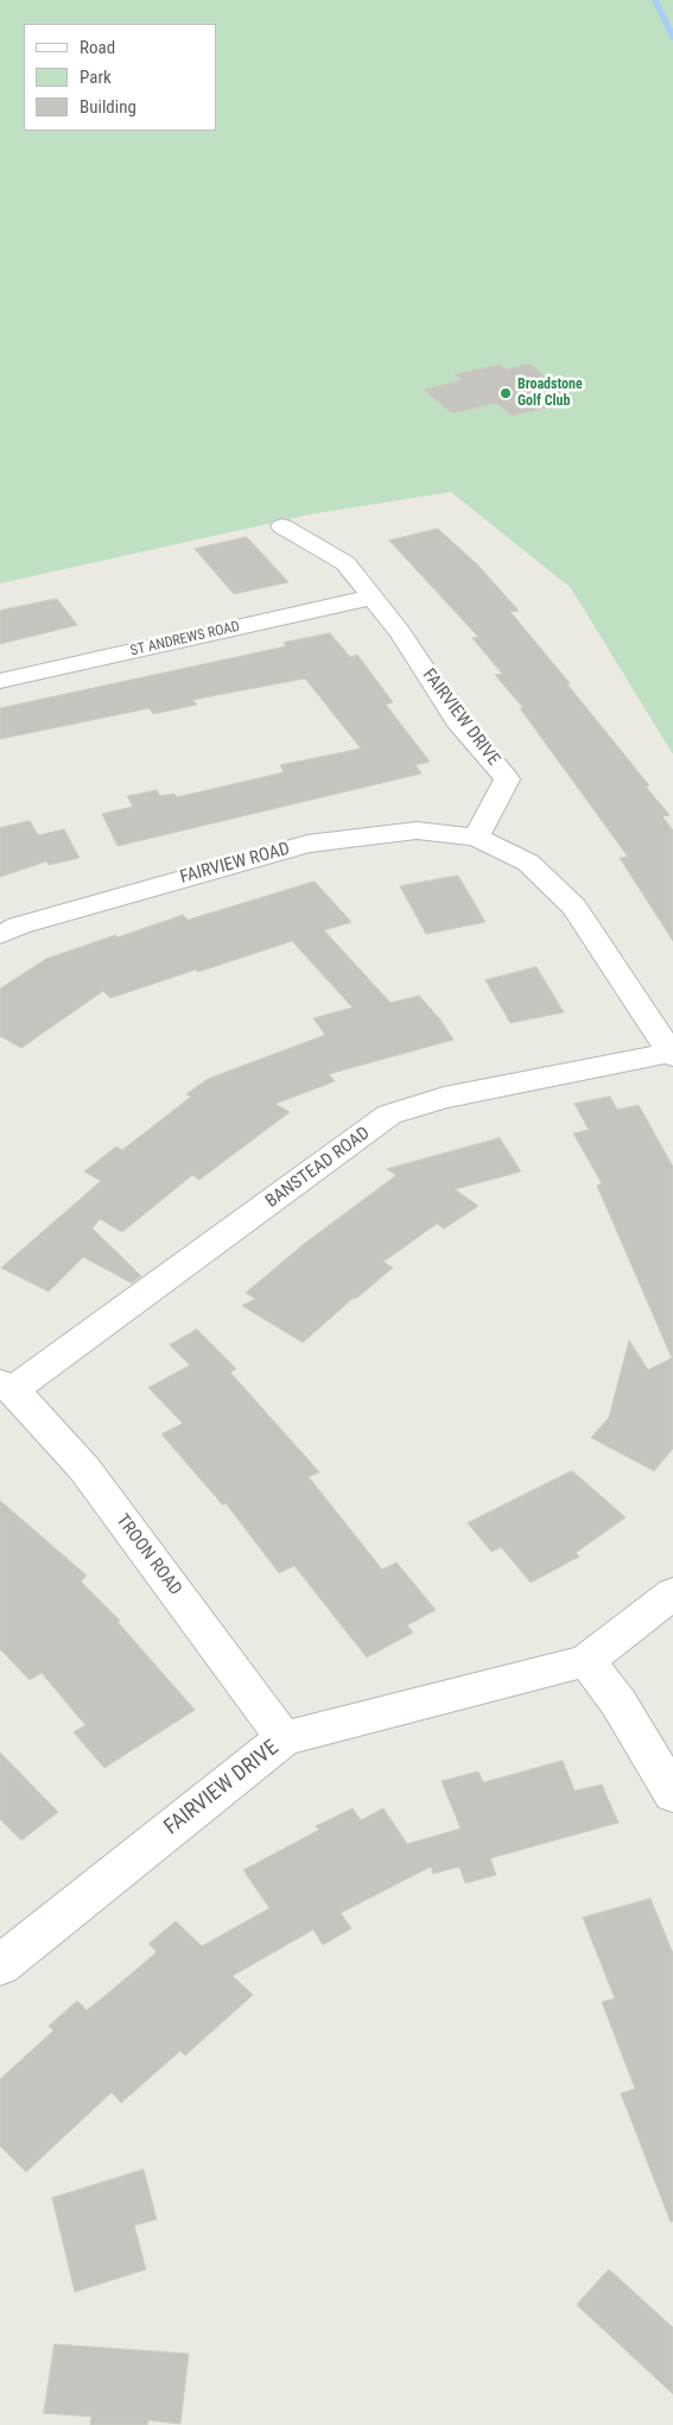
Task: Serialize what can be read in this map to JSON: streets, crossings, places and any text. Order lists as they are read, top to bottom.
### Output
{
  "streets": {
    "street": [
      "ST ANDREWS ROAD",
      "FAIRVIEW DRIVE",
      "FAIRVIEW ROAD",
      "BANSTEAD ROAD",
      "TROON ROAD"
    ]
  },
  "crossings": [
    ["ST ANDREWS ROAD", "FAIRVIEW DRIVE"],
    ["FAIRVIEW DRIVE", "FAIRVIEW ROAD"],
    ["FAIRVIEW DRIVE", "TROON ROAD"],
    ["BANSTEAD ROAD", "TROON ROAD"]
  ],
  "places": ["Broadstone Golf Club"],
  "legend": ["Road", "Park", "Building"]
}
